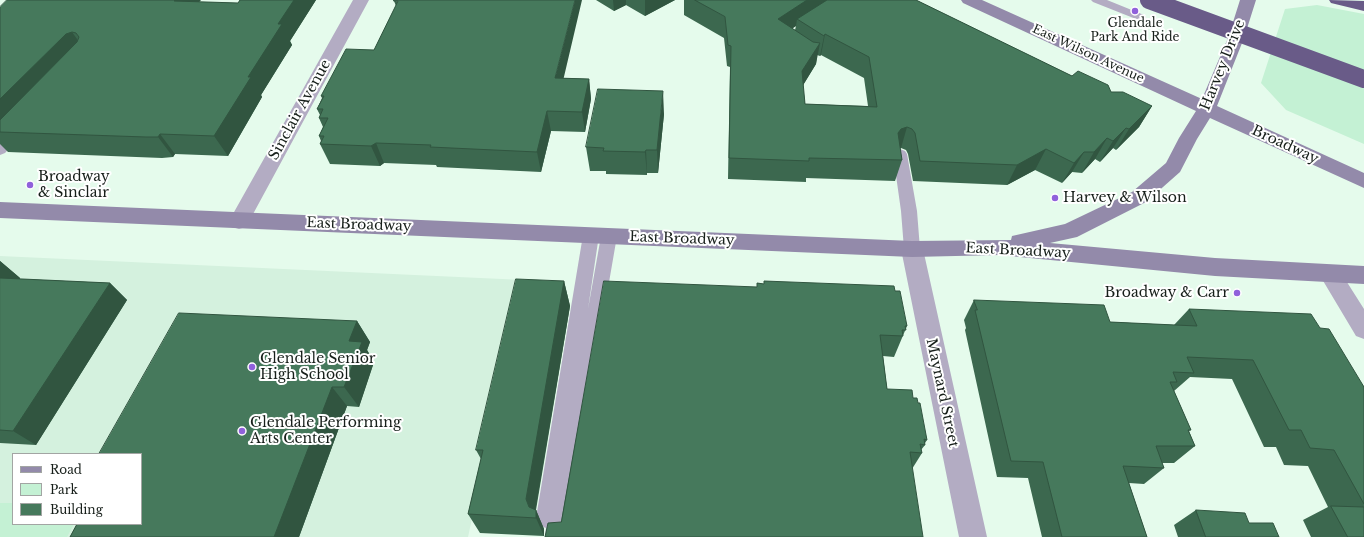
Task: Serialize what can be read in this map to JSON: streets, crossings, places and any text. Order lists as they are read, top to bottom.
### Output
{
  "streets": {
    "main road": [
      "East Wilson Avenue",
      "Harvey Drive",
      "Broadway",
      "East Broadway"
    ],
    "street": ["Sinclair Avenue", "Maynard Street"]
  },
  "crossings": [
    ["East Wilson Avenue", "Harvey Drive"],
    ["East Wilson Avenue", "Broadway"],
    ["Harvey Drive", "Broadway"],
    ["Harvey Drive", "East Broadway"],
    ["Sinclair Avenue", "East Broadway"],
    ["East Broadway", "Maynard Street"]
  ],
  "places": [
    "Glendale Park And Ride",
    "Broadway & Sinclair",
    "Harvey & Wilson",
    "Broadway & Carr",
    "Glendale Senior High School",
    "Glendale Performing Arts Center"
  ],
  "legend": ["Road", "Park", "Building"]
}
